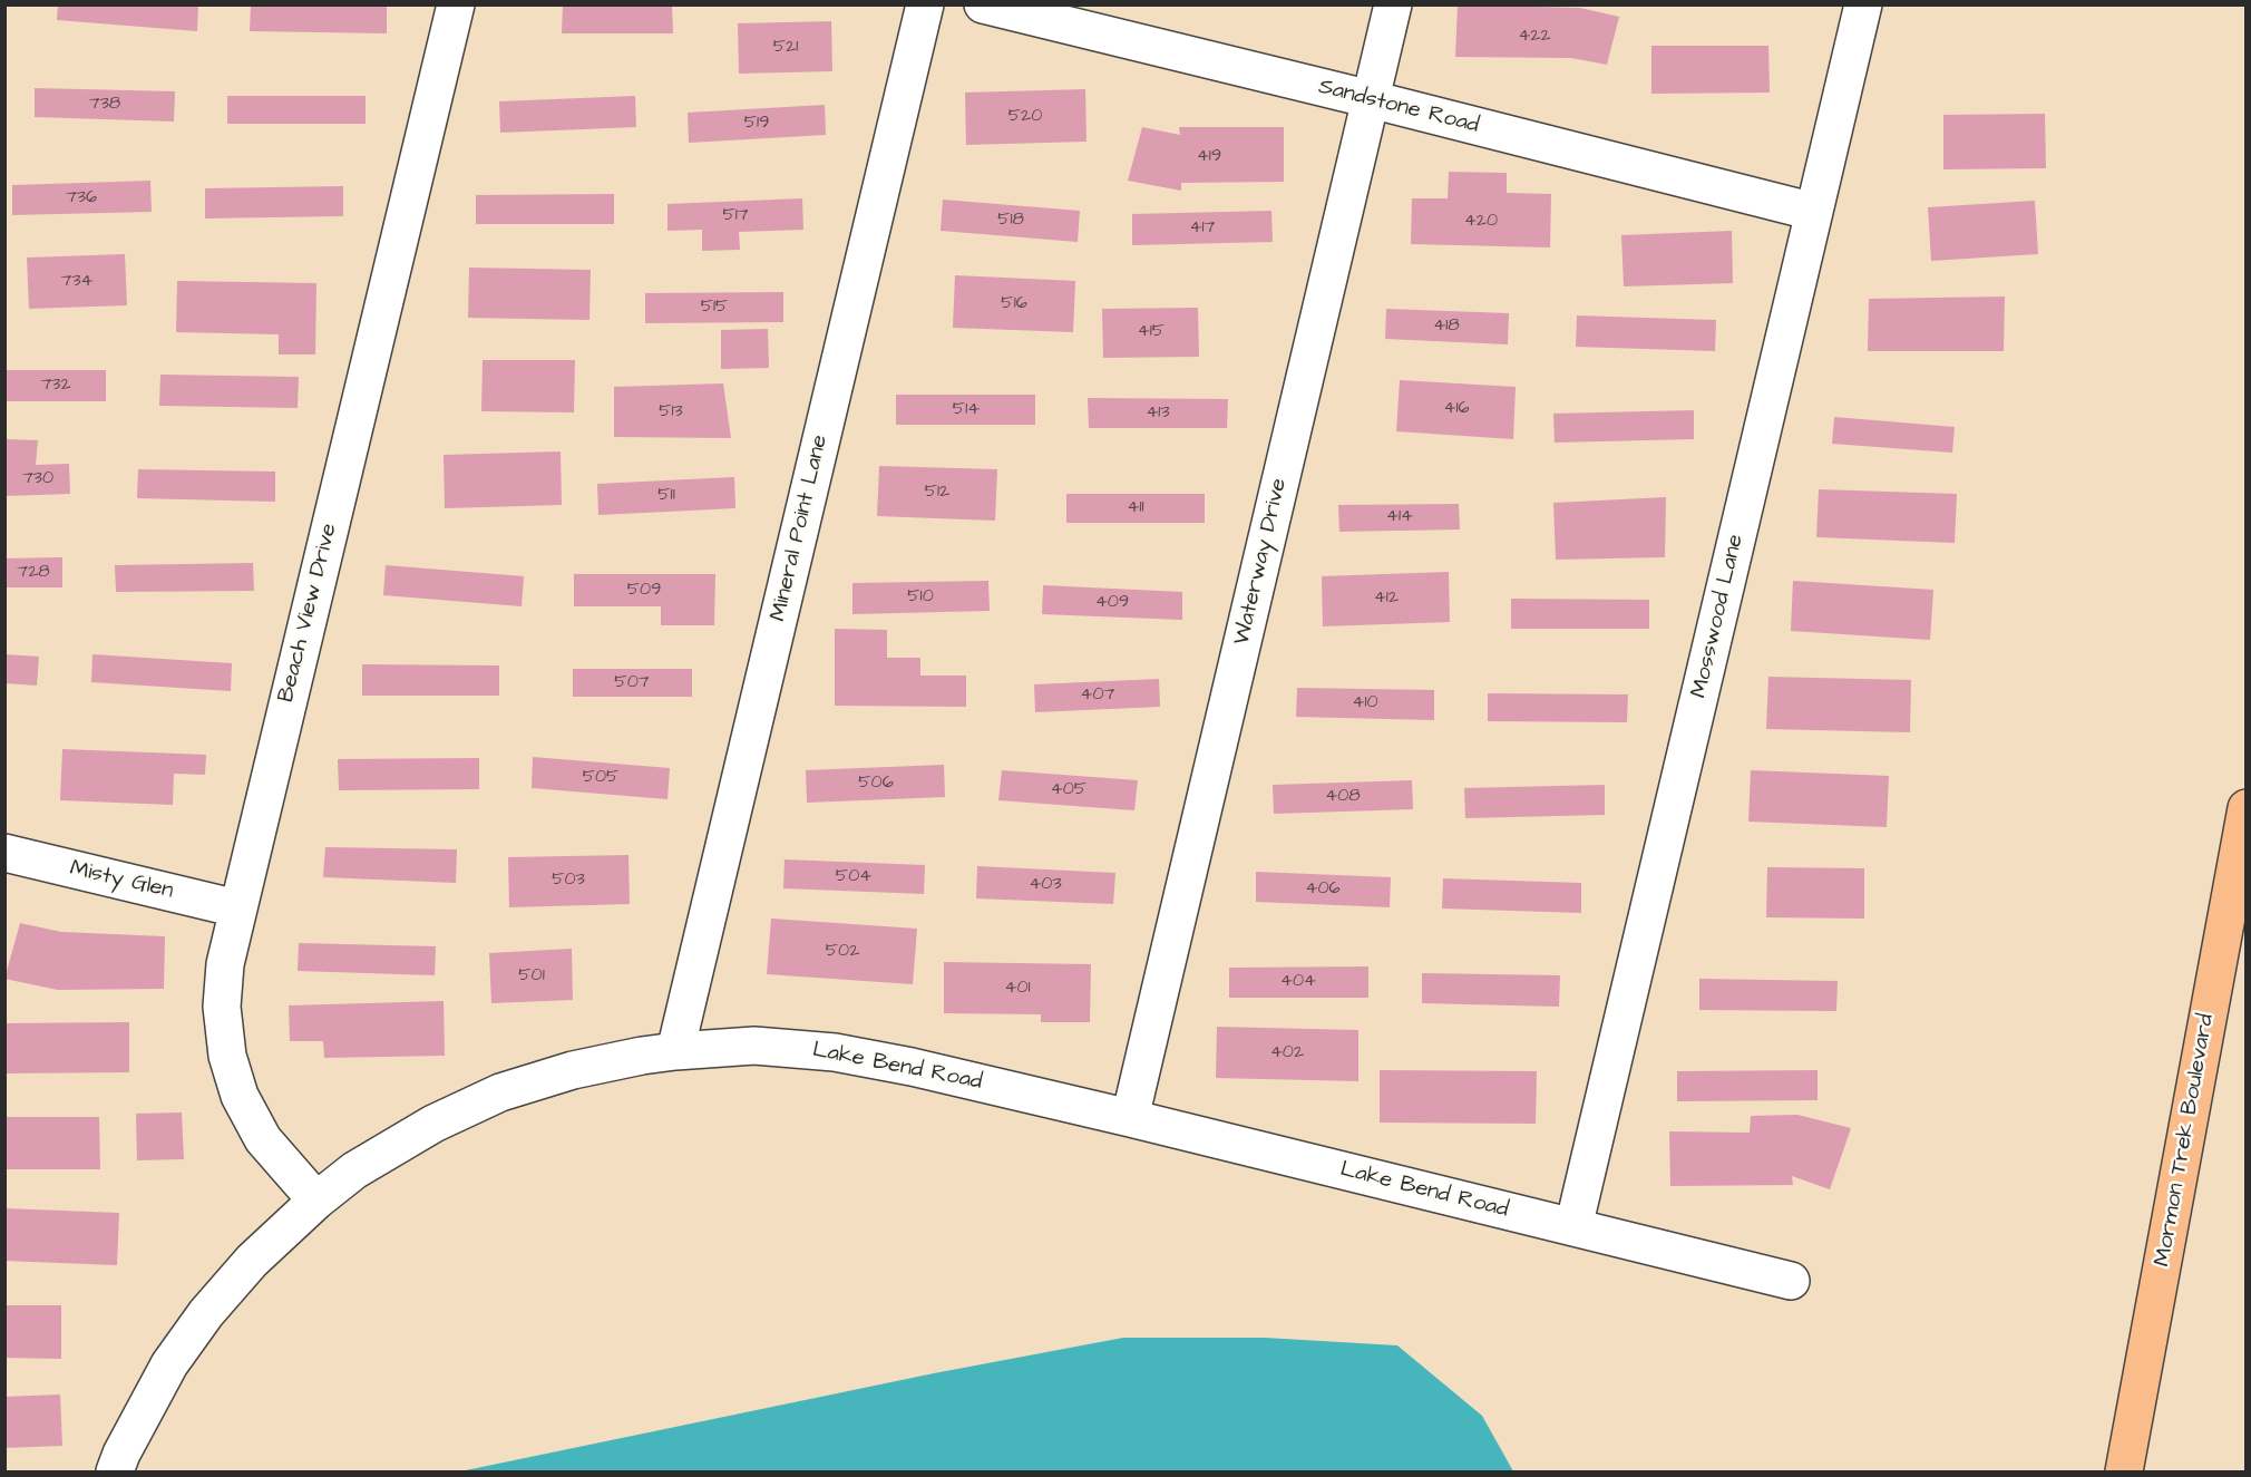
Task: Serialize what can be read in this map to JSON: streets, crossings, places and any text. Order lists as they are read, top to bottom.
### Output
{
  "streets": {
    "main road": ["Mormon Trek Boulevard"],
    "street": [
      "Sandstone Road",
      "Mineral Point Lane",
      "Waterway Drive",
      "Beach View Drive",
      "Mosswood Lane",
      "Misty Glen",
      "Lake Bend Road"
    ]
  },
  "crossings": [
    ["Sandstone Road", "Waterway Drive"],
    ["Sandstone Road", "Mosswood Lane"],
    ["Mineral Point Lane", "Lake Bend Road"],
    ["Waterway Drive", "Lake Bend Road"],
    ["Beach View Drive", "Misty Glen"],
    ["Beach View Drive", "Lake Bend Road"],
    ["Mosswood Lane", "Lake Bend Road"]
  ],
  "house_numbers": [
    "422",
    "521",
    "738",
    "520",
    "519",
    "419",
    "736",
    "517",
    "518",
    "420",
    "417",
    "734",
    "516",
    "515",
    "418",
    "415",
    "732",
    "416",
    "514",
    "513",
    "413",
    "730",
    "512",
    "511",
    "411",
    "414",
    "728",
    "509",
    "510",
    "412",
    "409",
    "507",
    "407",
    "410",
    "505",
    "506",
    "405",
    "408",
    "504",
    "503",
    "403",
    "406",
    "502",
    "501",
    "404",
    "401",
    "402"
  ]
}
